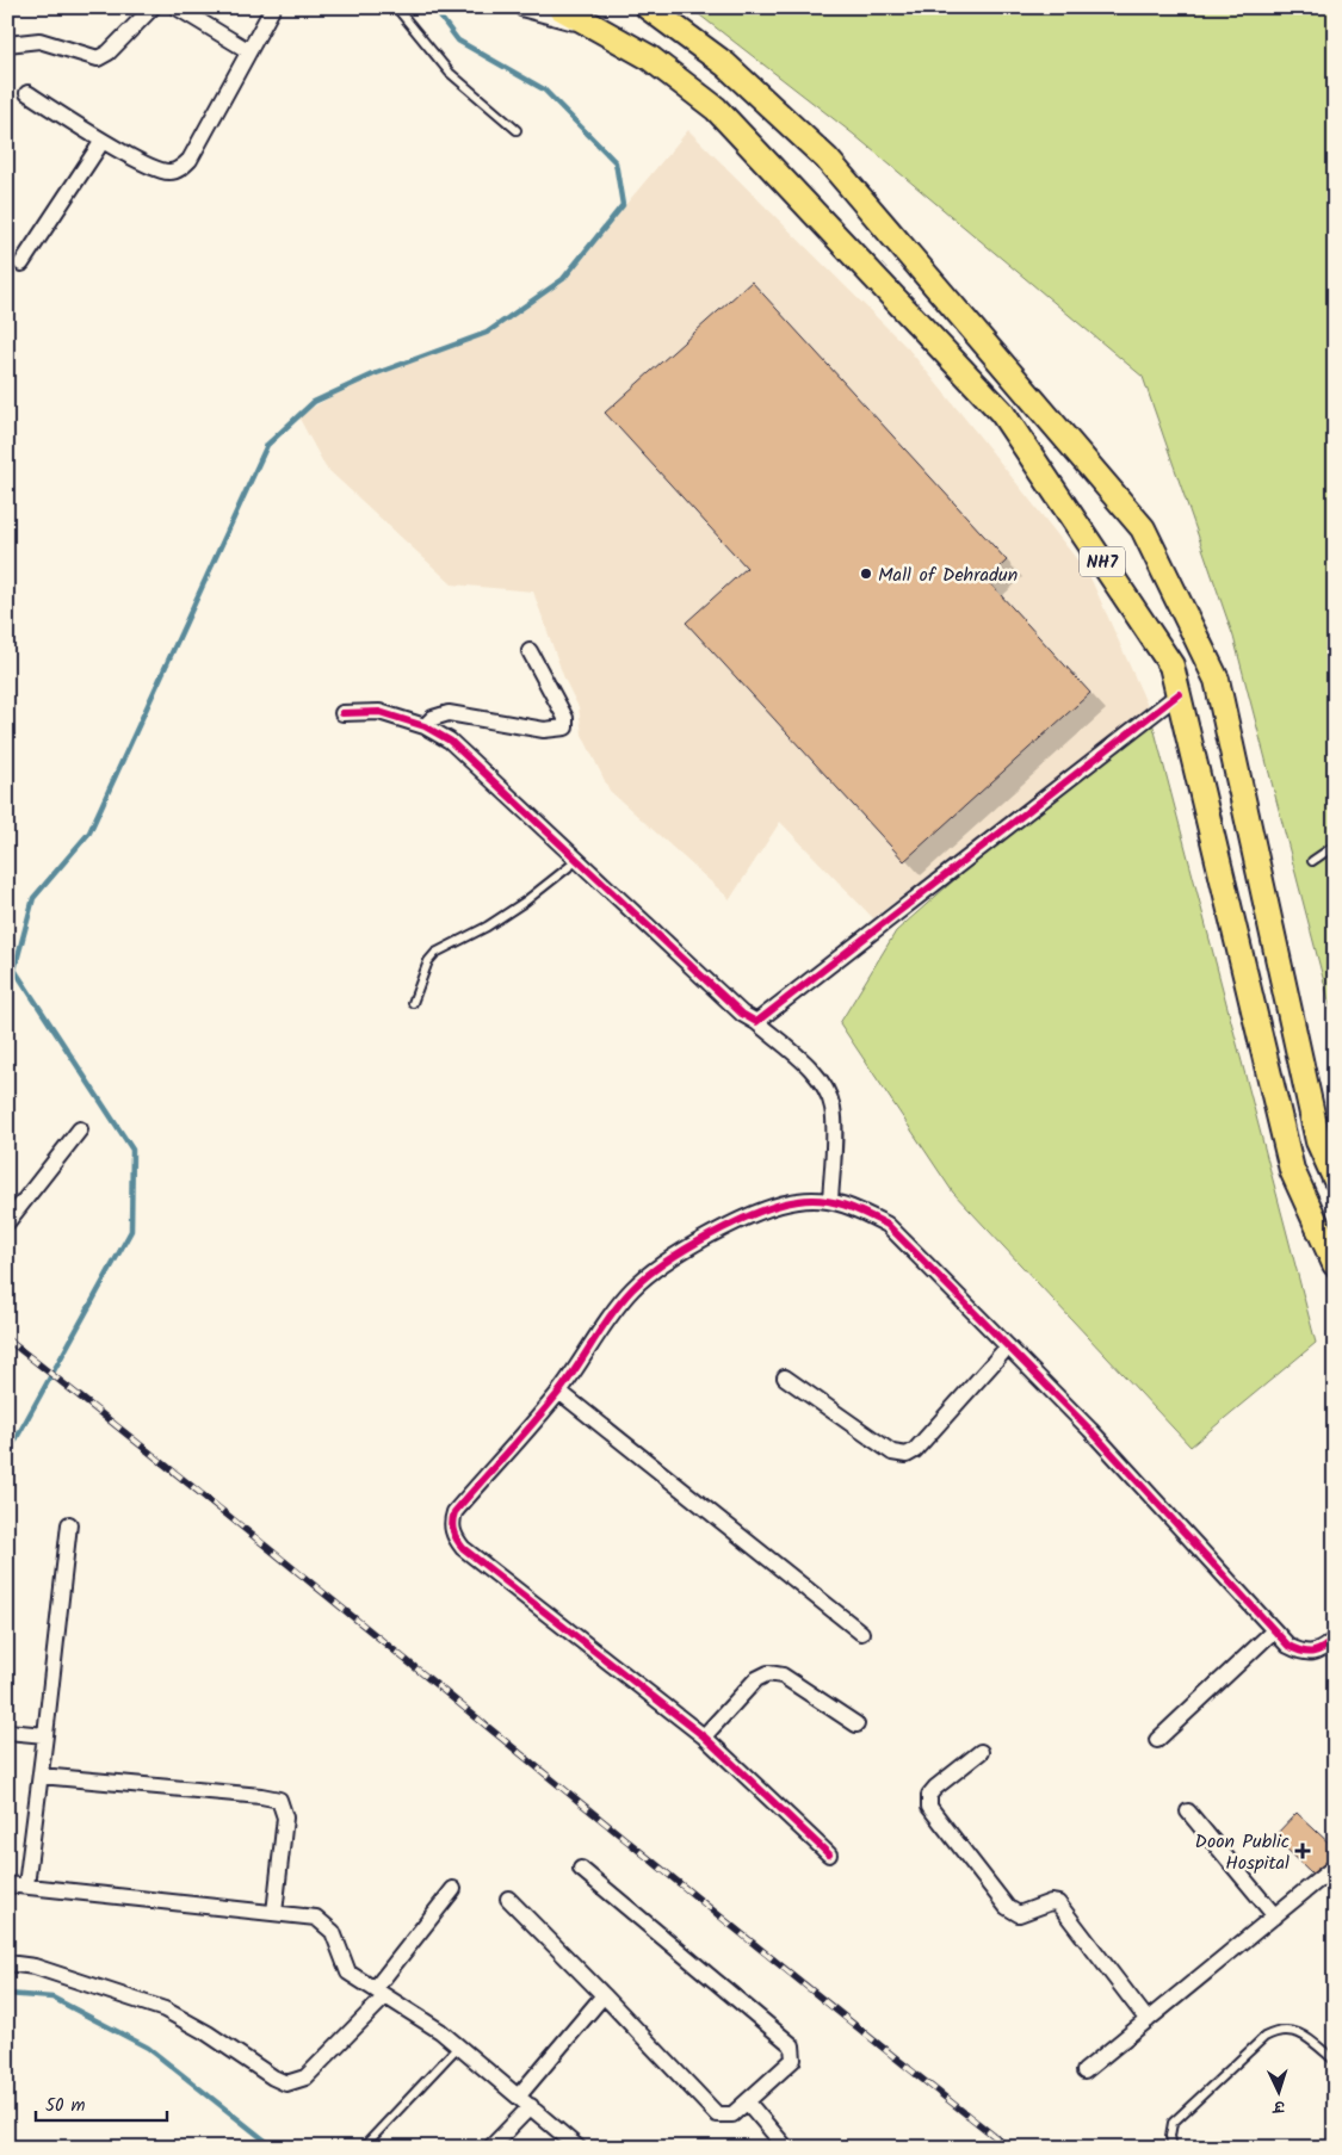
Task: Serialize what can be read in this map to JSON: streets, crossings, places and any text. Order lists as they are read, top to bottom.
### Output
{
  "streets": {
    "highway": ["NH7"]
  },
  "places": {
    "other": ["Mall of Dehradun"],
    "health": ["Doon Public Hospital"]
  },
  "scale_bar": "50 m",
  "north": "bottom"
}
